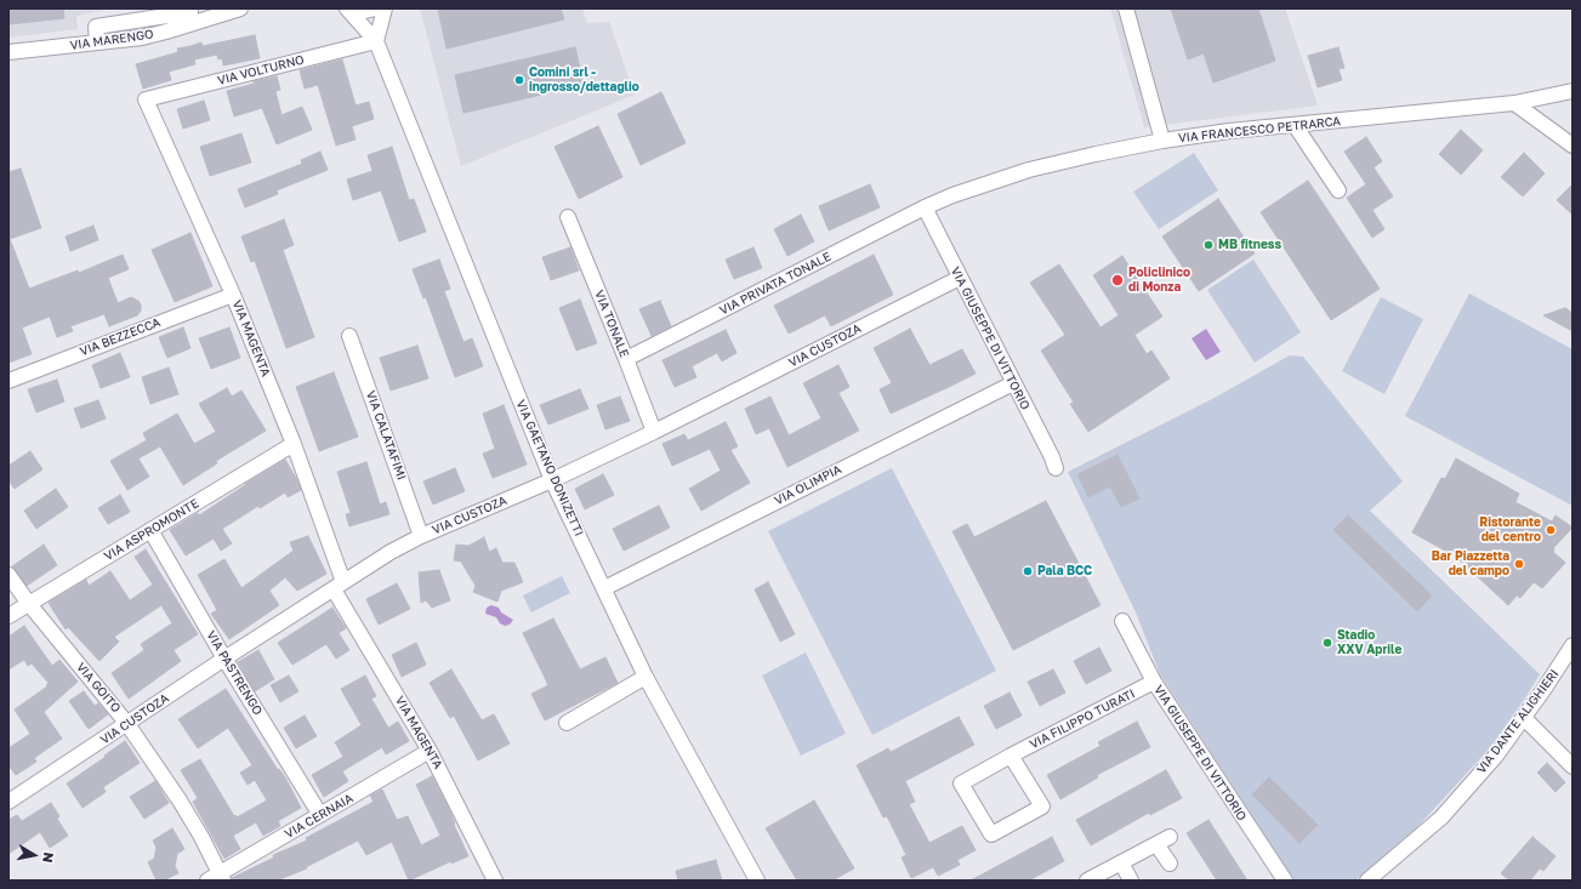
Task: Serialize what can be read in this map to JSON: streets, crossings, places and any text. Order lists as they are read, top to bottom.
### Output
{
  "streets": {
    "street": [
      "VIA MARENGO",
      "VIA VOLTURNO",
      "VIA FRANCESCO PETRARCA",
      "VIA PRIVATA TONALE",
      "VIA TONALE",
      "VIA BEZZECCA",
      "VIA MAGENTA",
      "VIA GIUSEPPE DI VITTORIO",
      "VIA CUSTOZA",
      "VIA CALATAFIMI",
      "VIA GAETANO DONIZETTI",
      "VIA OLIMPIA",
      "VIA ASPROMONTE",
      "VIA PASTRENGO",
      "VIA GOITO",
      "VIA FILIPPO TURATI",
      "VIA DANTE ALIGHIERI",
      "VIA CERNAIA"
    ]
  },
  "crossings": [
    ["VIA VOLTURNO", "VIA MAGENTA"],
    ["VIA VOLTURNO", "VIA GAETANO DONIZETTI"],
    ["VIA FRANCESCO PETRARCA", "VIA PRIVATA TONALE"],
    ["VIA FRANCESCO PETRARCA", "VIA GIUSEPPE DI VITTORIO"],
    ["VIA PRIVATA TONALE", "VIA TONALE"],
    ["VIA PRIVATA TONALE", "VIA GIUSEPPE DI VITTORIO"],
    ["VIA TONALE", "VIA CUSTOZA"],
    ["VIA BEZZECCA", "VIA MAGENTA"],
    ["VIA MAGENTA", "VIA CUSTOZA"],
    ["VIA MAGENTA", "VIA ASPROMONTE"],
    ["VIA MAGENTA", "VIA CERNAIA"],
    ["VIA GIUSEPPE DI VITTORIO", "VIA CUSTOZA"],
    ["VIA GIUSEPPE DI VITTORIO", "VIA OLIMPIA"],
    ["VIA GIUSEPPE DI VITTORIO", "VIA FILIPPO TURATI"],
    ["VIA CUSTOZA", "VIA CALATAFIMI"],
    ["VIA CUSTOZA", "VIA GAETANO DONIZETTI"],
    ["VIA CUSTOZA", "VIA PASTRENGO"],
    ["VIA CUSTOZA", "VIA GOITO"],
    ["VIA GAETANO DONIZETTI", "VIA OLIMPIA"],
    ["VIA ASPROMONTE", "VIA PASTRENGO"],
    ["VIA ASPROMONTE", "VIA GOITO"],
    ["VIA PASTRENGO", "VIA CERNAIA"],
    ["VIA GOITO", "VIA CERNAIA"]
  ],
  "places": [
    "Comini srl - ingrosso/dettaglio",
    "MB fitness",
    "Policlinico di Monza",
    "Ristorante del centro",
    "Bar Piazzetta del campo",
    "Pala BCC",
    "Stadio XXV Aprile"
  ],
  "north": "right"
}
